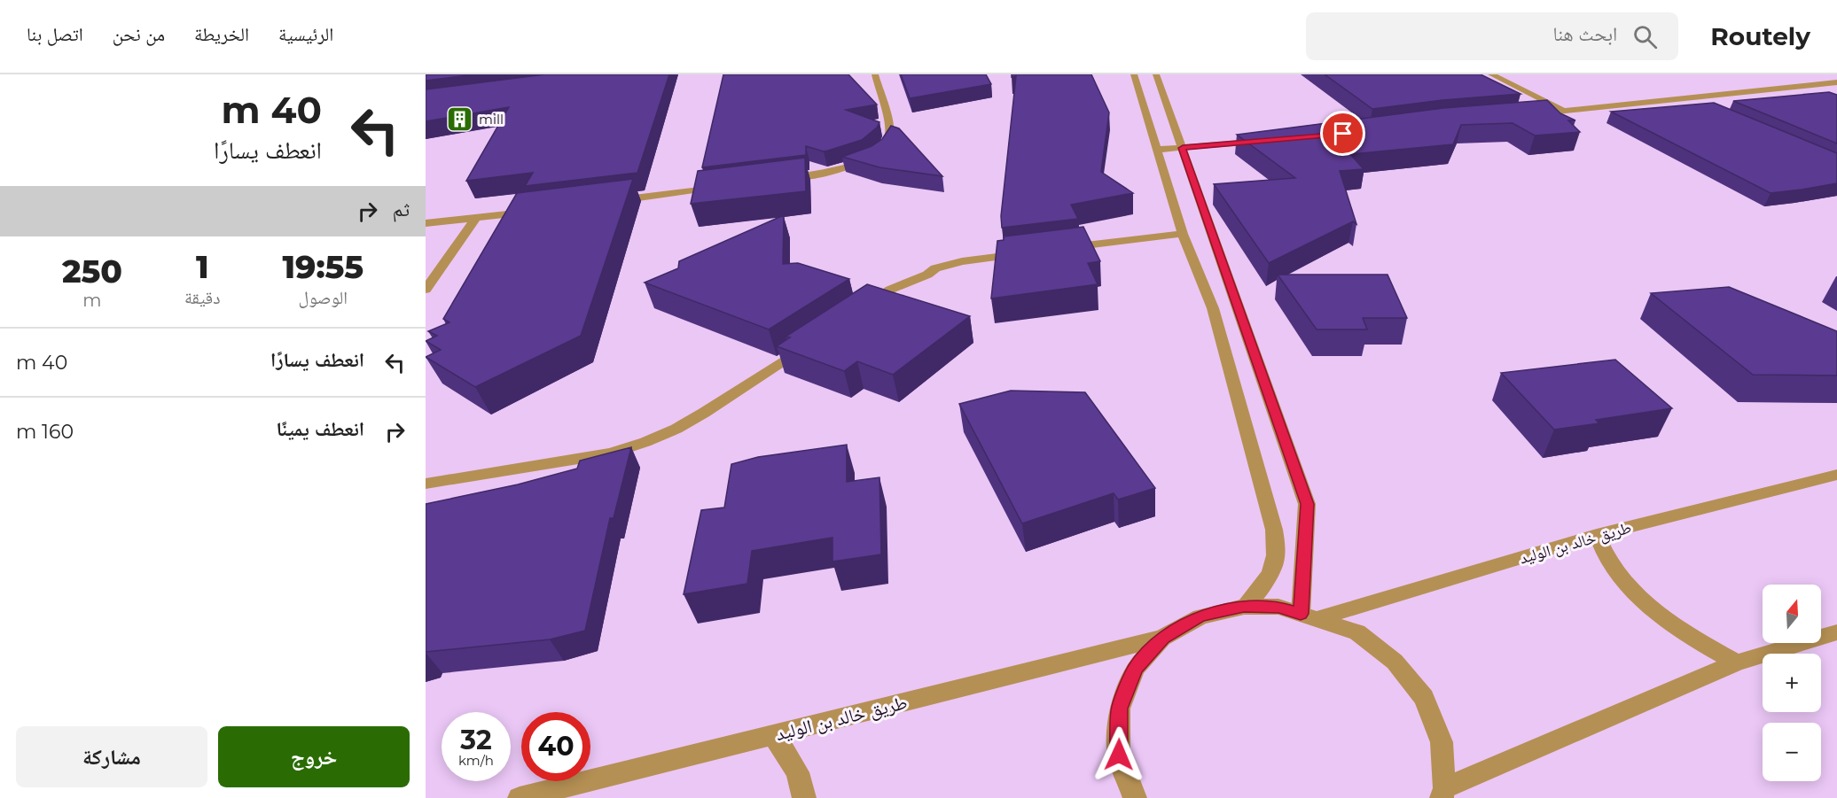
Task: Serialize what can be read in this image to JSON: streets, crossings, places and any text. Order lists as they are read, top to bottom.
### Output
{
  "streets": {
    "street": ["طريق خالد بن الوليد"]
  },
  "places": {
    "building": ["mill"]
  },
  "north": "top",
  "page": {
    "header": "Routely",
    "search": "ابحث هنا",
    "nav": [
      "الرئيسية",
      "الخريطة",
      "من نحن",
      "اتصل بنا"
    ],
    "turn": ["40 m", "انعطف يسارًا"],
    "then": "ثم",
    "eta": [
      "19:55",
      "الوصول",
      "1",
      "دقيقة",
      "250",
      "m"
    ],
    "list": [
      {
        "name": "انعطف يسارًا",
        "value": "40 m"
      },
      {
        "name": "انعطف يمينًا",
        "value": "160 m"
      }
    ],
    "map_buttons": ["+", "−"],
    "speed": "32 km/h",
    "limit": "40",
    "buttons": ["خروج", "مشاركة"]
  }
}
